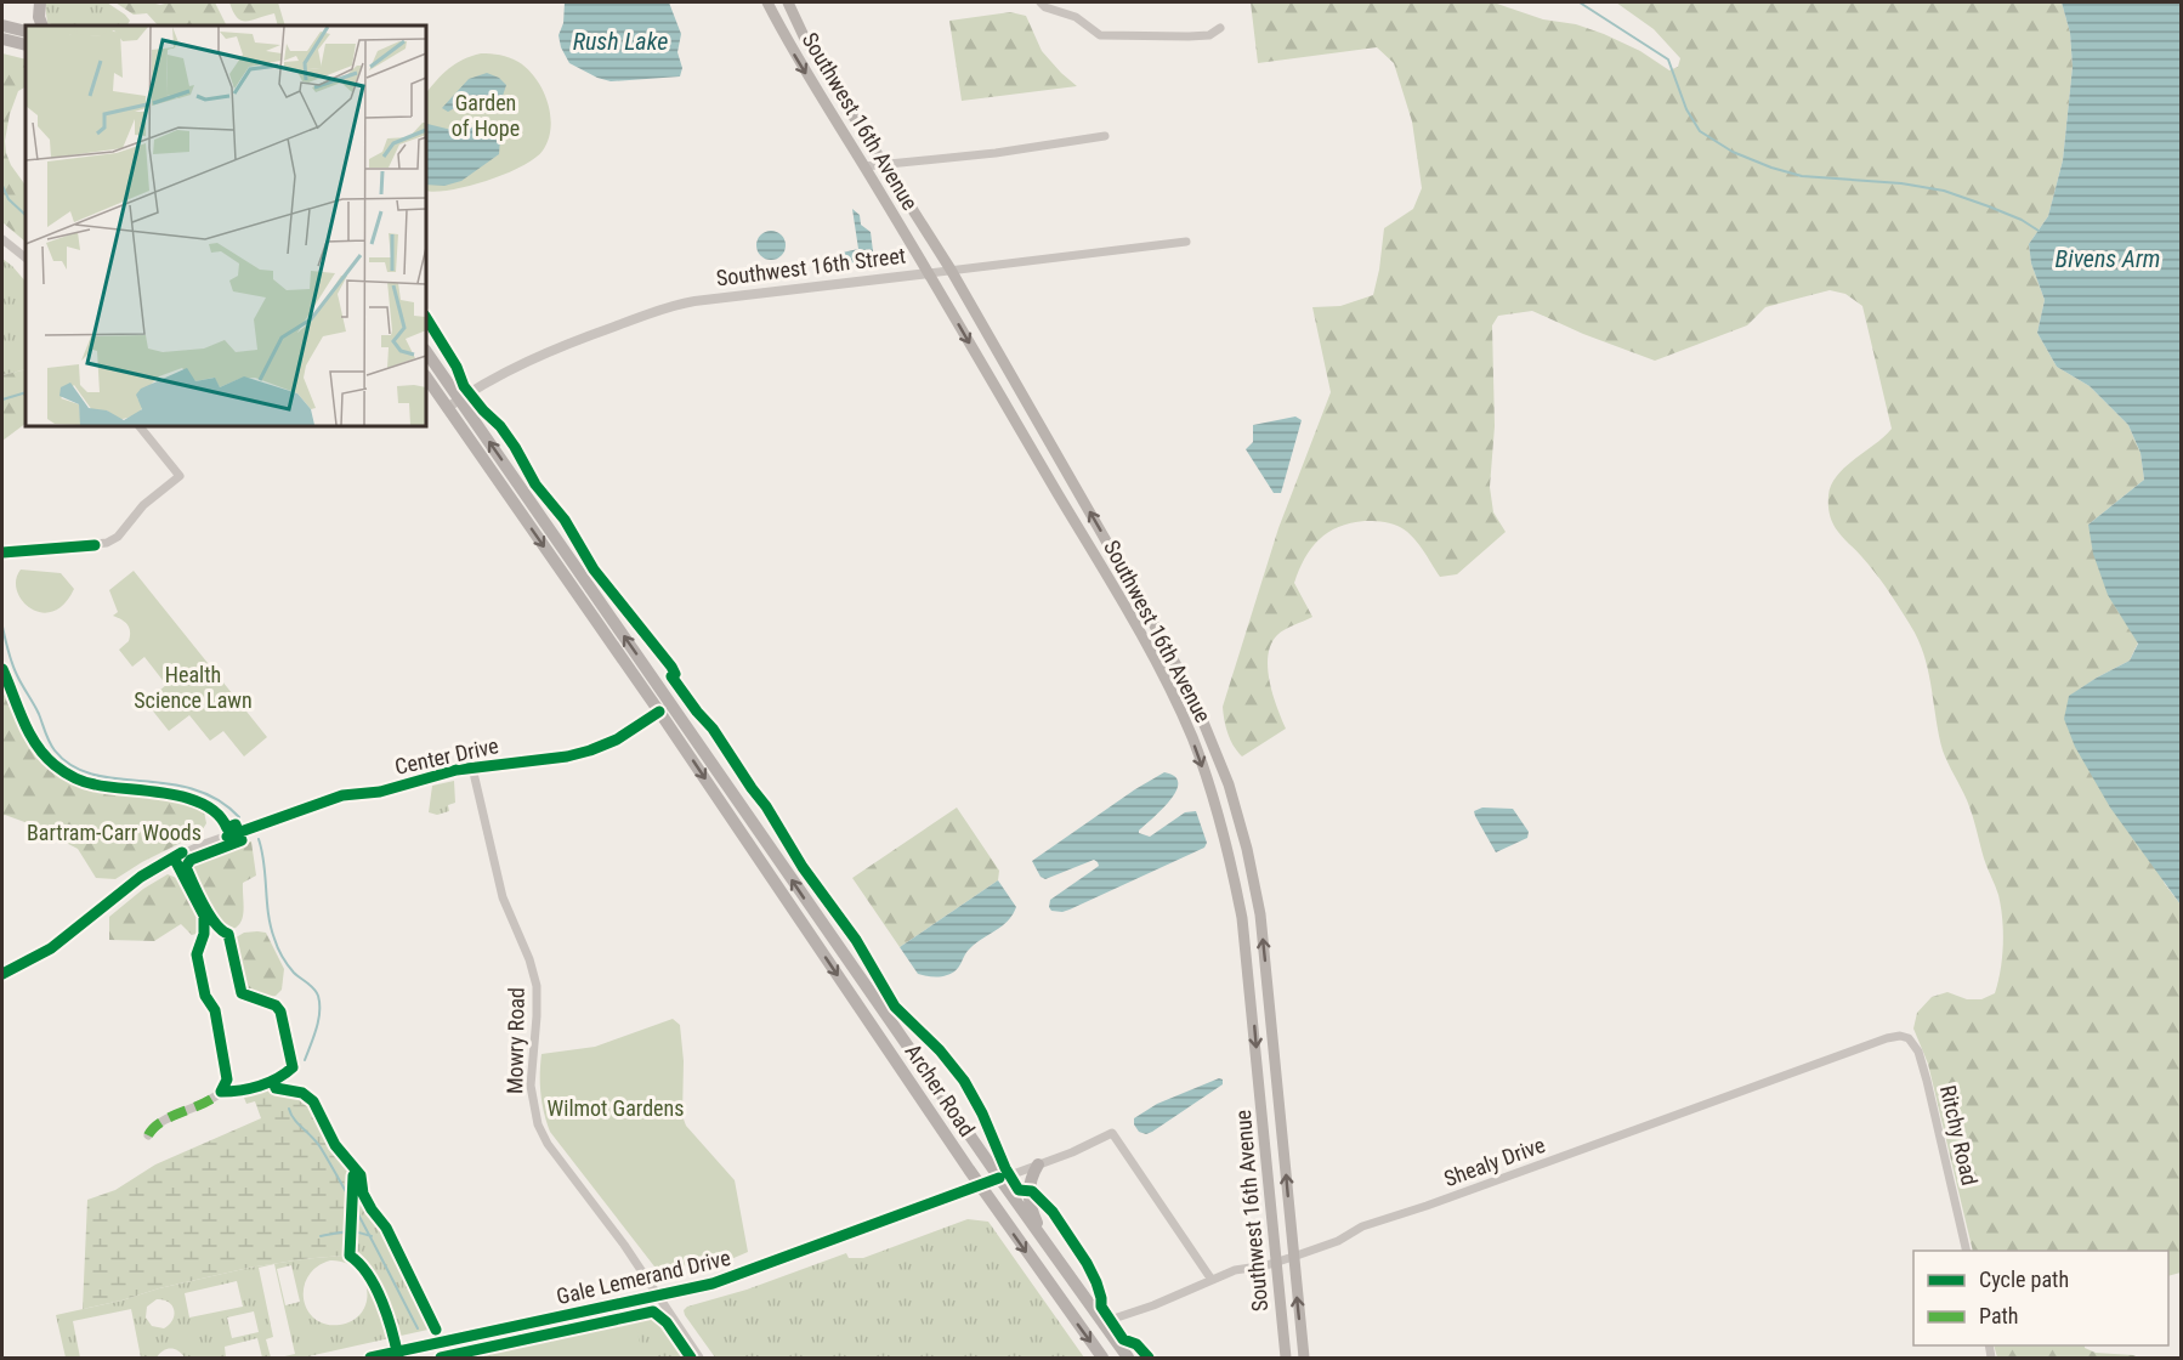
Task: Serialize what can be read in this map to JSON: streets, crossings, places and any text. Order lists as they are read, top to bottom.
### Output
{
  "streets": {
    "main road": ["Southwest 16th Avenue", "Archer Road"],
    "street": [
      "Southwest 16th Street",
      "Center Drive",
      "Mowry Road",
      "Ritchy Road",
      "Shealy Drive",
      "Gale Lemerand Drive"
    ]
  },
  "crossings": [
    ["Southwest 16th Avenue", "Southwest 16th Street"],
    ["Southwest 16th Avenue", "Shealy Drive"],
    ["Southwest 16th Street", "Archer Road"],
    ["Center Drive", "Mowry Road"],
    ["Center Drive", "Archer Road"],
    ["Mowry Road", "Gale Lemerand Drive"],
    ["Archer Road", "Shealy Drive"],
    ["Archer Road", "Gale Lemerand Drive"],
    ["Ritchy Road", "Shealy Drive"],
    ["Shealy Drive", "Gale Lemerand Drive"]
  ],
  "water": ["Rush Lake", "Bivens Arm"],
  "parks": [
    "Garden of Hope",
    "Health Science Lawn",
    "Bartram-Carr Woods",
    "Wilmot Gardens"
  ],
  "legend": ["Cycle path", "Path"]
}
